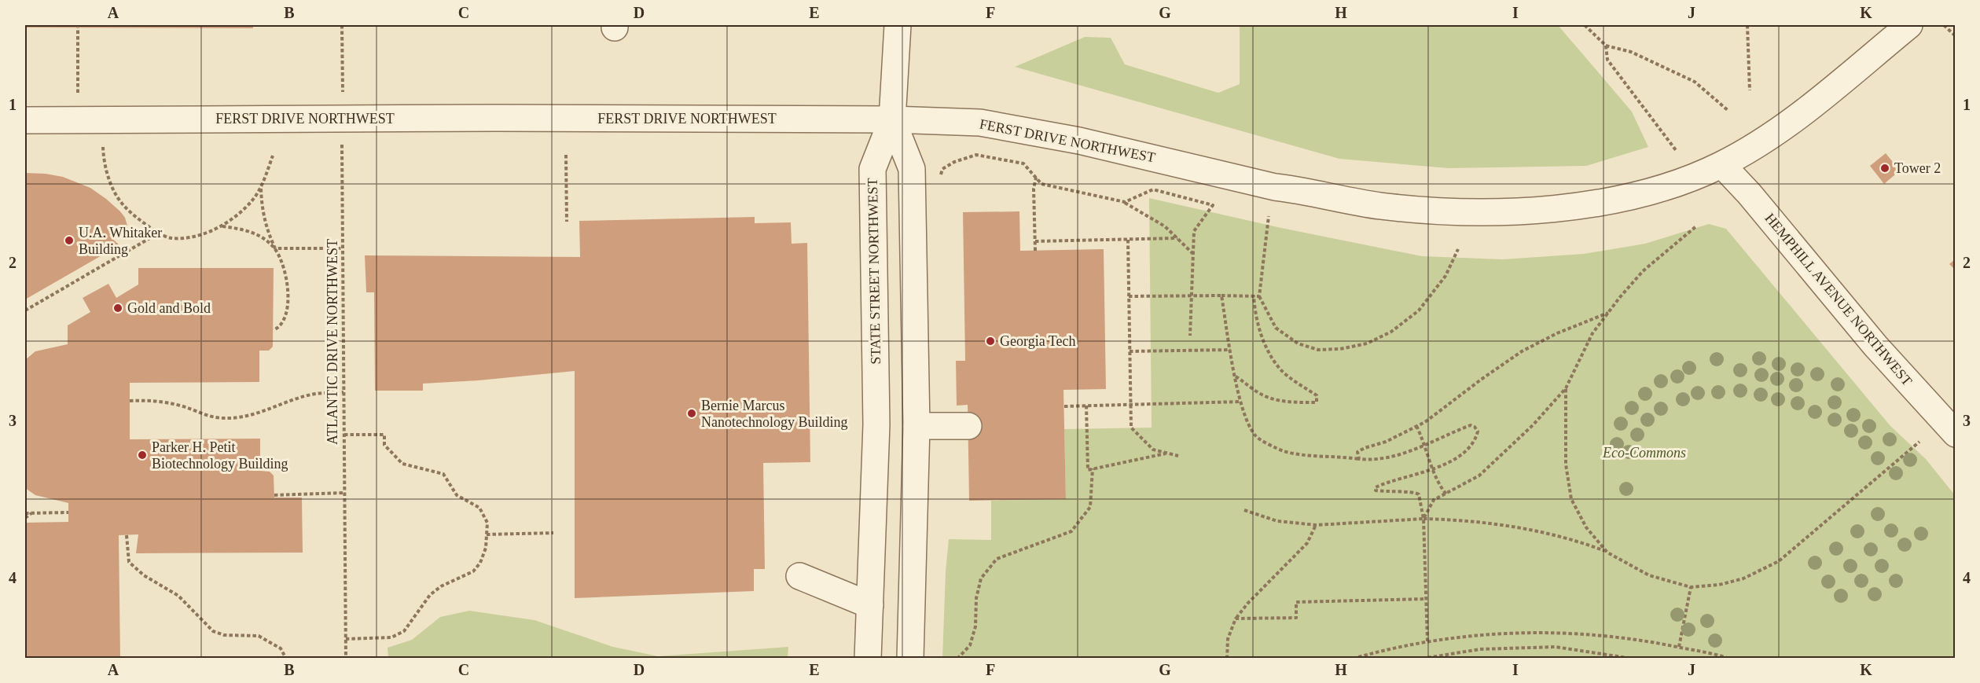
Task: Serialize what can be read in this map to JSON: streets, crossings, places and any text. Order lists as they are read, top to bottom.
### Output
{
  "streets": {
    "street": ["FERST DRIVE NORTHWEST", "STATE STREET NORTHWEST", "HEMPHILL AVENUE NORTHWEST"],
    "path": ["ATLANTIC DRIVE NORTHWEST"]
  },
  "crossings": [
    ["FERST DRIVE NORTHWEST", "STATE STREET NORTHWEST"],
    ["FERST DRIVE NORTHWEST", "HEMPHILL AVENUE NORTHWEST"],
    ["FERST DRIVE NORTHWEST", "ATLANTIC DRIVE NORTHWEST"]
  ],
  "parks": ["Eco-Commons"],
  "places": [
    "Tower 2",
    "U.A. Whitaker Building",
    "Gold and Bold",
    "Georgia Tech",
    "Bernie Marcus Nanotechnology Building",
    "Parker H. Petit Biotechnology Building"
  ],
  "grid": {
    "columns": [
      "A",
      "B",
      "C",
      "D",
      "E",
      "F",
      "G",
      "H",
      "I",
      "J",
      "K"
    ],
    "rows": [
      "1",
      "2",
      "3",
      "4"
    ]
  }
}
